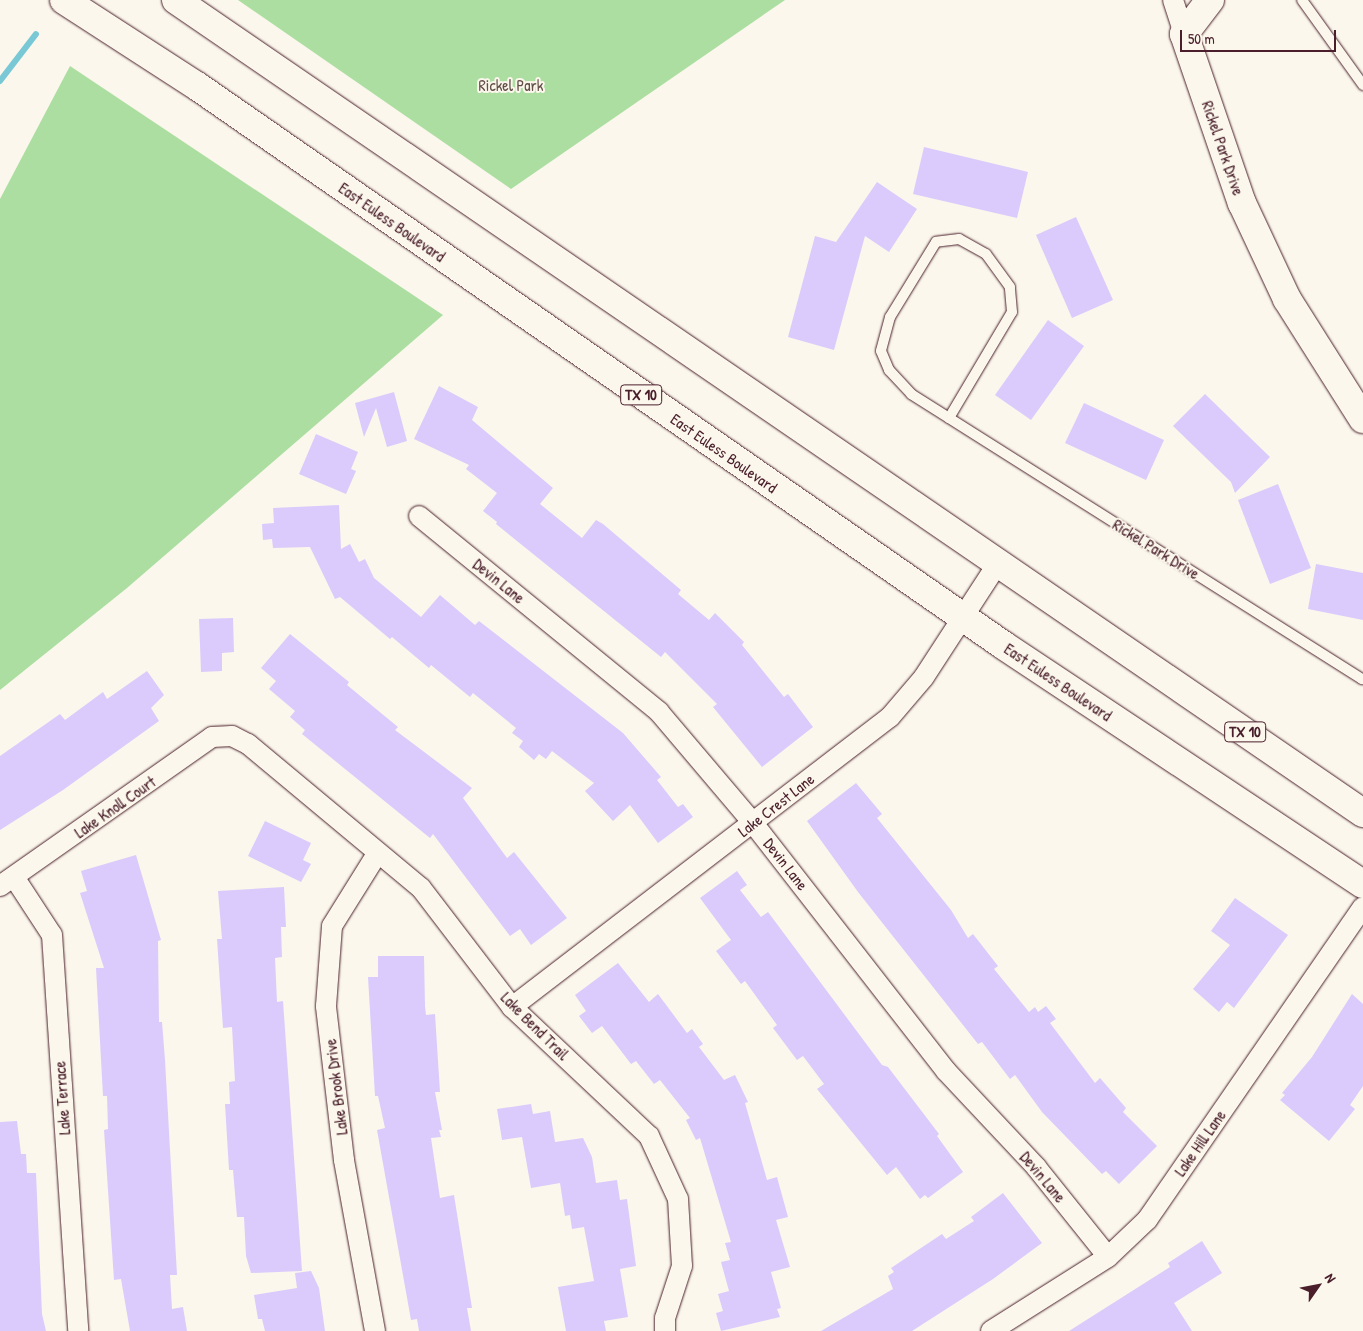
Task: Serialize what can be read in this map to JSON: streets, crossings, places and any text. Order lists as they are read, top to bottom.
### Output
{
  "streets": {
    "main road": ["Rickel Park Drive", "East Euless Boulevard", "TX 10"],
    "street": [
      "Devin Lane",
      "Lake Crest Lane",
      "Lake Knoll Court",
      "Lake Bend Trail",
      "Lake Brook Drive",
      "Lake Terrace",
      "Lake Hill Lane"
    ]
  },
  "crossings": [
    ["East Euless Boulevard", "Lake Crest Lane"],
    ["TX 10", "Lake Crest Lane"],
    ["Devin Lane", "Lake Crest Lane"],
    ["Devin Lane", "Lake Hill Lane"],
    ["Lake Crest Lane", "Lake Bend Trail"],
    ["Lake Knoll Court", "Lake Bend Trail"],
    ["Lake Knoll Court", "Lake Terrace"],
    ["Lake Bend Trail", "Lake Brook Drive"]
  ],
  "parks": ["Rickel Park"],
  "scale_bar": "50 m",
  "north": "top right"
}
